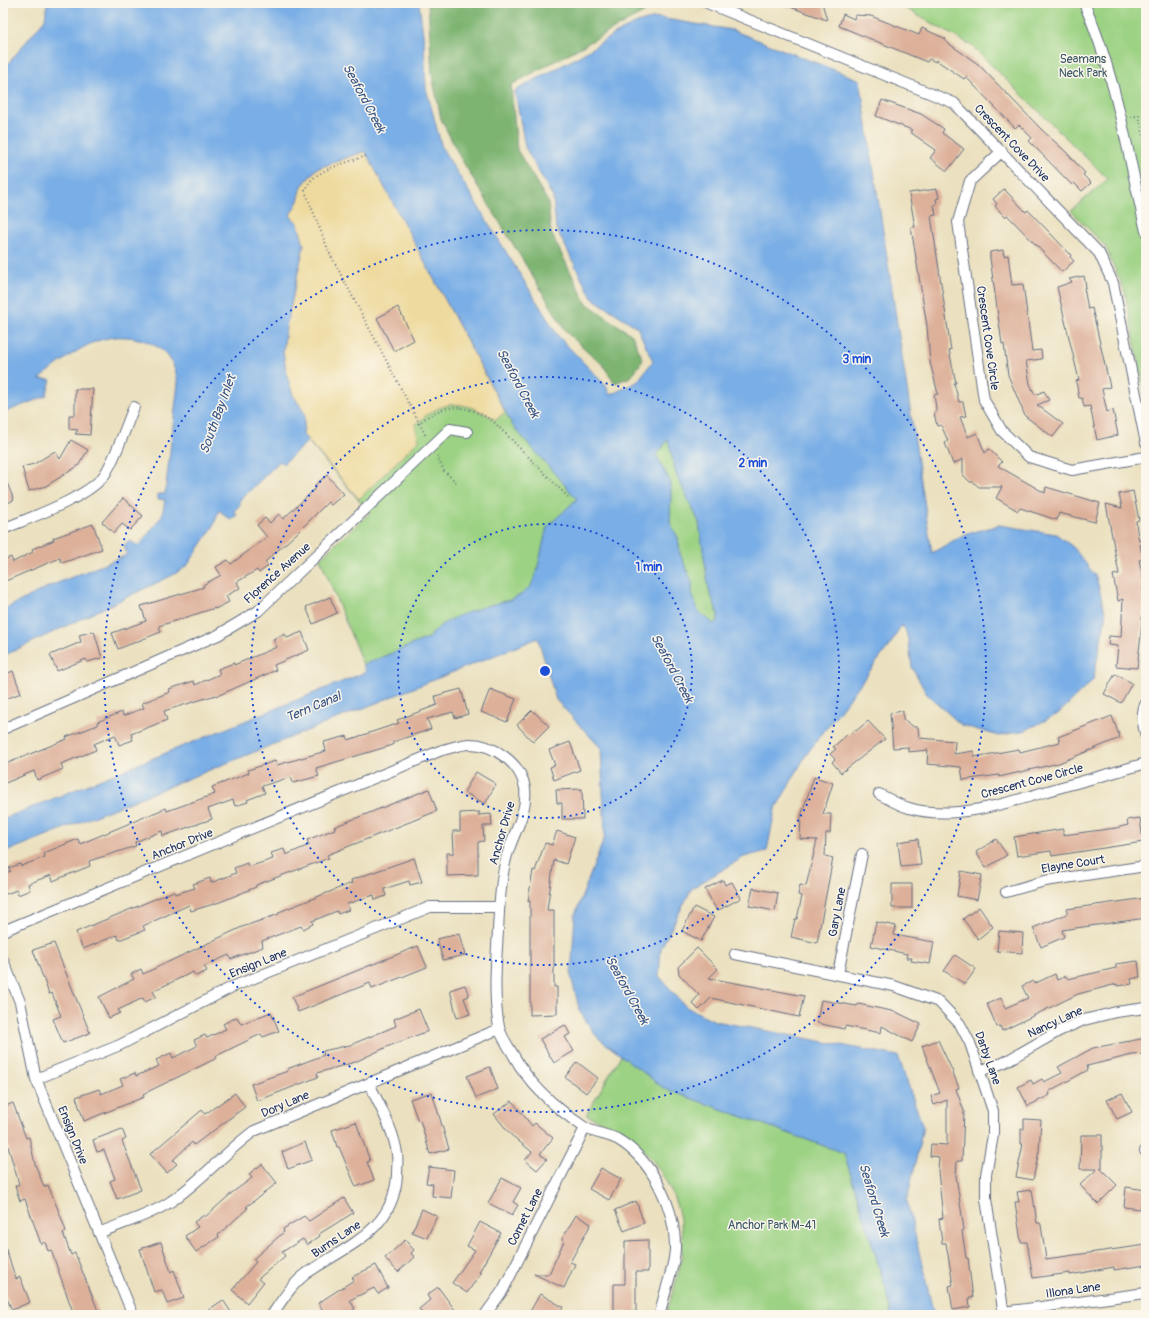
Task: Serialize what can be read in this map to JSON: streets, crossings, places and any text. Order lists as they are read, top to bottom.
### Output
{
  "streets": {
    "street": [
      "Crescent Cove Drive",
      "Crescent Cove Circle",
      "Florence Avenue",
      "Anchor Drive",
      "Elayne Court",
      "Gary Lane",
      "Ensign Lane",
      "Nancy Lane",
      "Darby Lane",
      "Dory Lane",
      "Ensign Drive",
      "Comet Lane",
      "Burns Lane",
      "Illona Lane"
    ]
  },
  "crossings": [
    ["Crescent Cove Drive", "Crescent Cove Circle"],
    ["Anchor Drive", "Ensign Lane"],
    ["Anchor Drive", "Dory Lane"],
    ["Anchor Drive", "Comet Lane"],
    ["Gary Lane", "Darby Lane"],
    ["Ensign Lane", "Ensign Drive"],
    ["Nancy Lane", "Darby Lane"],
    ["Darby Lane", "Illona Lane"],
    ["Dory Lane", "Ensign Drive"],
    ["Dory Lane", "Burns Lane"]
  ],
  "water": ["Seaford Creek", "South Bay Inlet", "Tern Canal"],
  "parks": ["Seamans Neck Park", "Anchor Park M-41"],
  "rings": ["3 min", "2 min", "1 min"]
}
